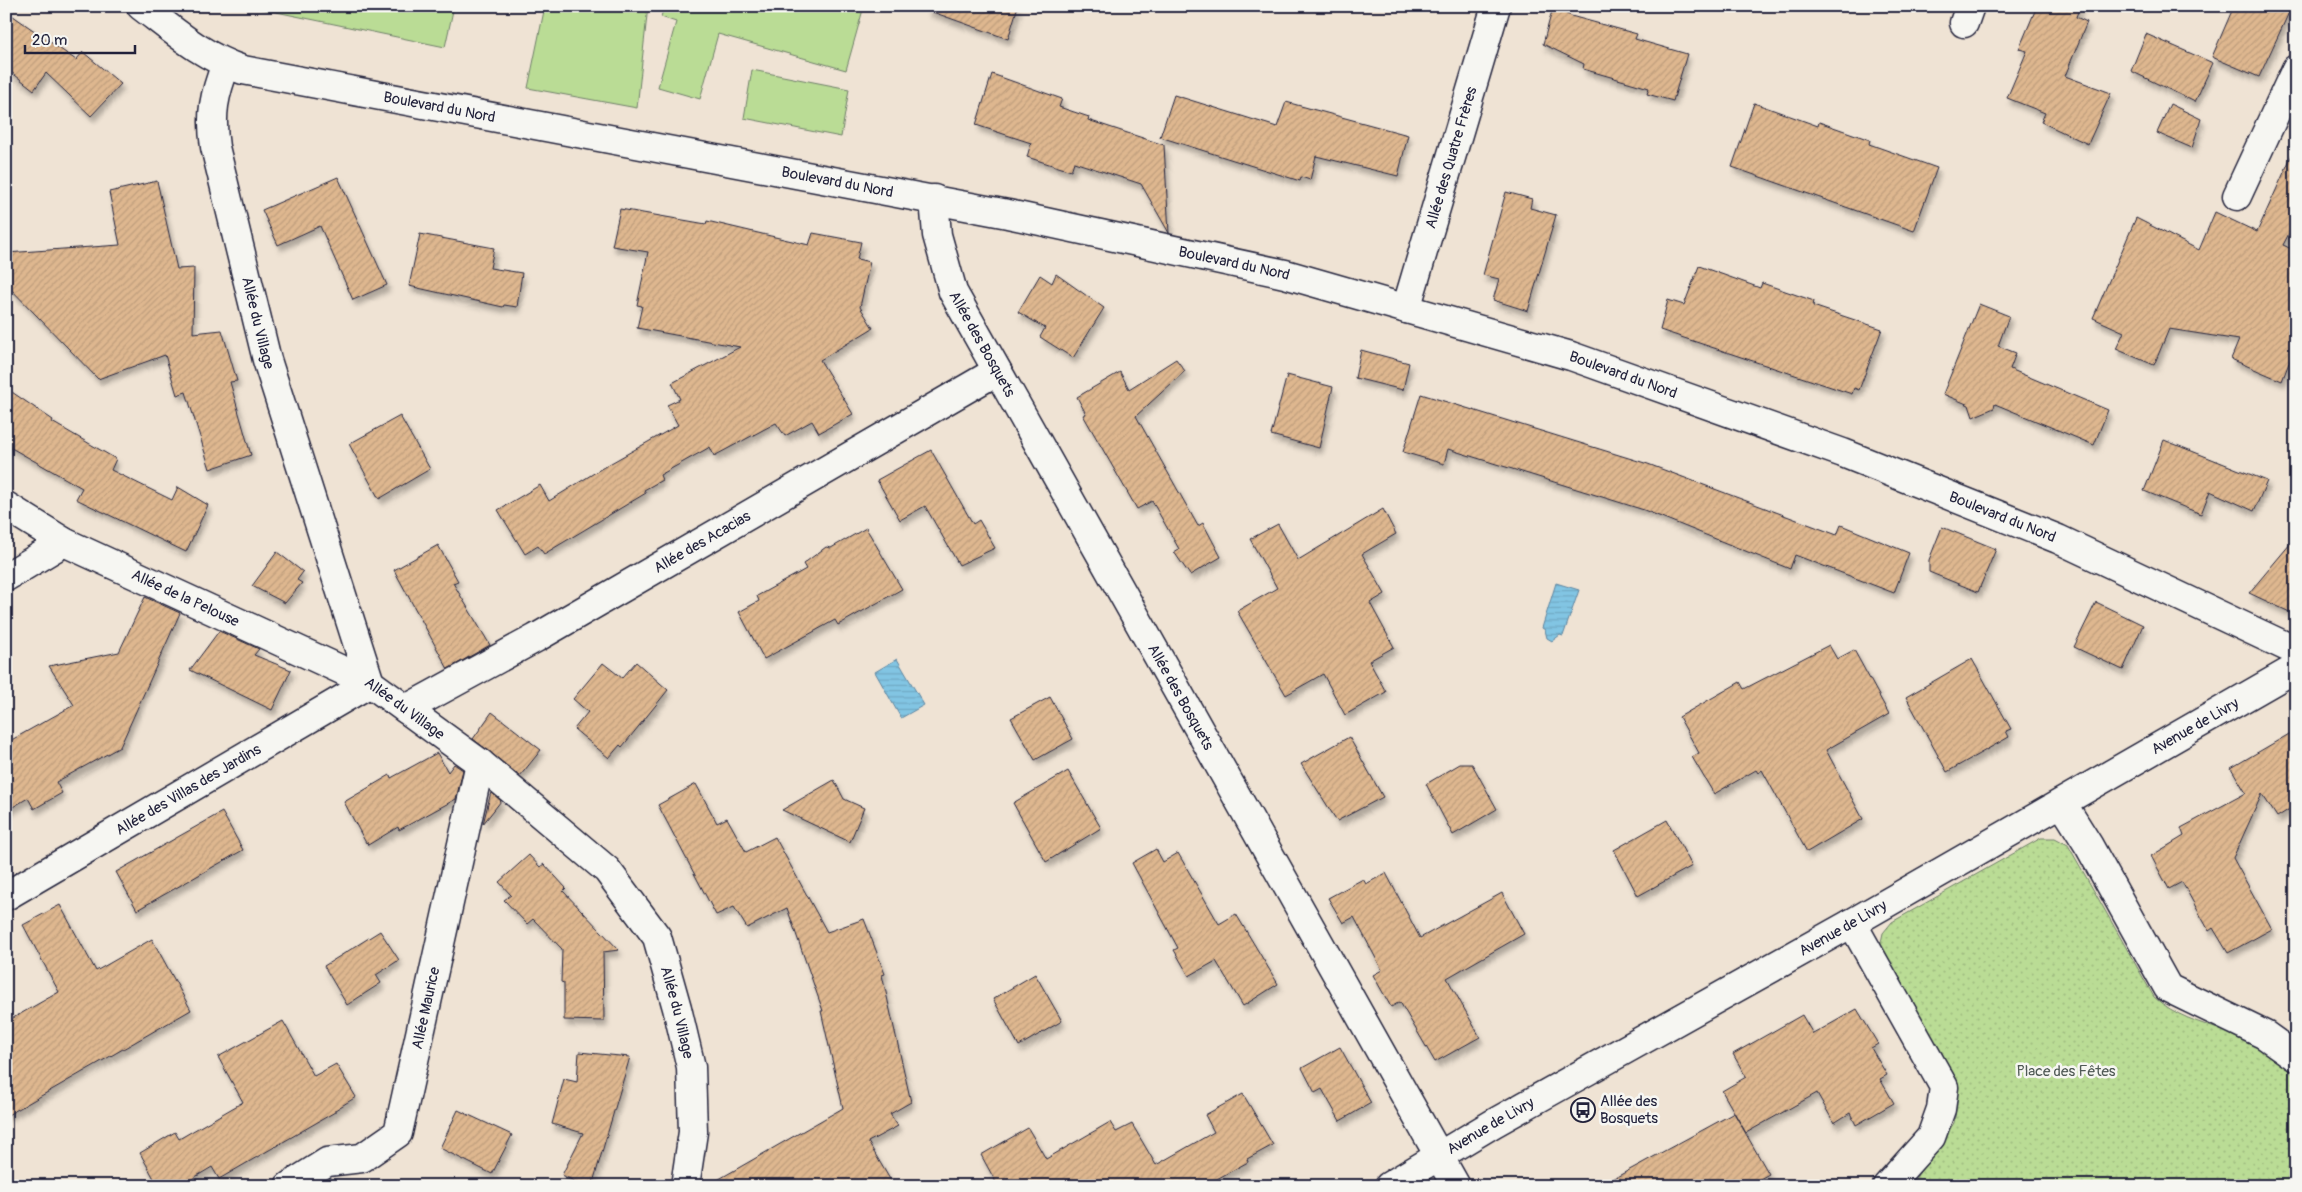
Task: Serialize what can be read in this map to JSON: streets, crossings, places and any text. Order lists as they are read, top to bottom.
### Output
{
  "streets": {
    "street": [
      "Boulevard du Nord",
      "Allée des Quatre Frères",
      "Allée du Village",
      "Allée des Bosquets",
      "Allée des Acacias",
      "Allée de la Pelouse",
      "Avenue de Livry",
      "Allée des Villas des Jardins",
      "Allée Maurice"
    ]
  },
  "crossings": [
    ["Boulevard du Nord", "Allée des Quatre Frères"],
    ["Boulevard du Nord", "Allée du Village"],
    ["Boulevard du Nord", "Allée des Bosquets"],
    ["Allée du Village", "Allée des Acacias"],
    ["Allée du Village", "Allée de la Pelouse"],
    ["Allée du Village", "Allée des Villas des Jardins"],
    ["Allée du Village", "Allée Maurice"],
    ["Allée des Bosquets", "Allée des Acacias"],
    ["Allée des Bosquets", "Avenue de Livry"],
    ["Allée de la Pelouse", "Allée des Villas des Jardins"]
  ],
  "parks": ["Place des Fêtes"],
  "places": {
    "bus stop": ["Allée des Bosquets"]
  },
  "scale_bar": "20 m"
}
